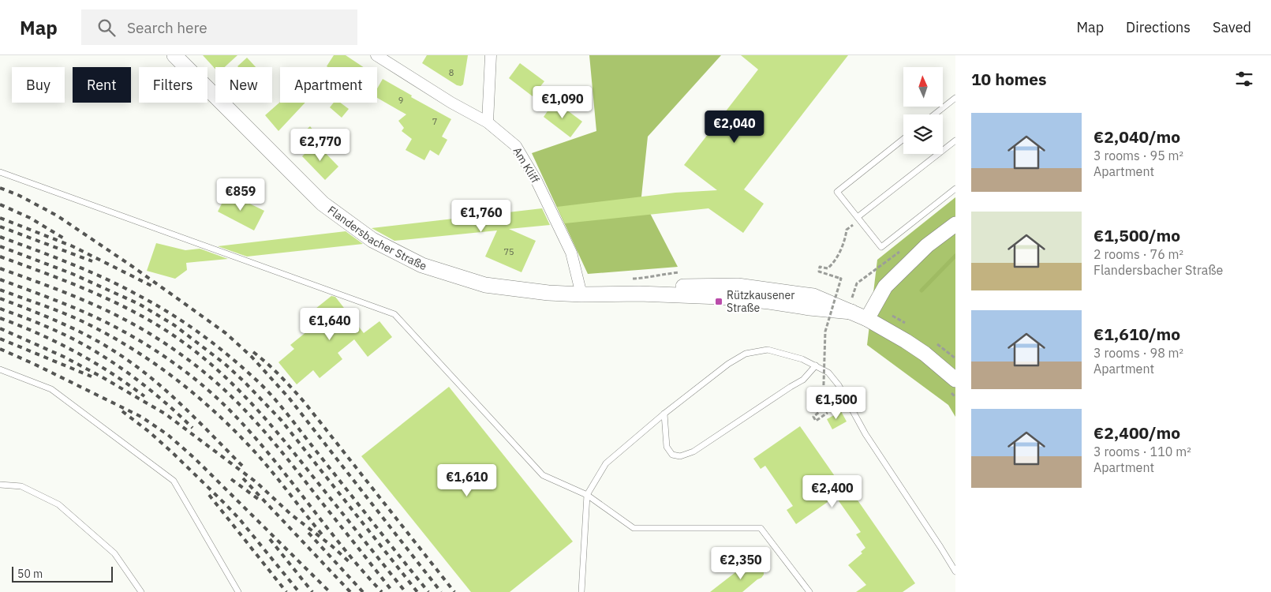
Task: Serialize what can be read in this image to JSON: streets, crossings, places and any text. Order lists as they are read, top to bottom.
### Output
{
  "streets": {
    "street": ["Am Kliff", "Flandersbacher Straße"]
  },
  "crossings": [
    ["Am Kliff", "Flandersbacher Straße"]
  ],
  "places": {
    "transit": ["Rützkausener Straße"]
  },
  "house_numbers": [
    "8",
    "9",
    "7",
    "75"
  ],
  "scale_bar": "50 m",
  "north": "top",
  "page": {
    "header": "Map",
    "search": "Search here",
    "nav": ["Map", "Directions", "Saved"],
    "heading": "10 homes",
    "chip": [
      "Buy",
      "Rent",
      "Filters",
      "New",
      "Apartment"
    ],
    "price": [
      "€1,090",
      "€2,040",
      "€2,770",
      "€859",
      "€1,760",
      "€1,640",
      "€1,500",
      "€1,610",
      "€2,400",
      "€2,350"
    ],
    "list": [
      {
        "name": "€2,040/mo",
        "note": "3 rooms · 95 m² · Apartment"
      },
      {
        "name": "€1,500/mo",
        "note": "2 rooms · 76 m² · Flandersbacher Straße"
      },
      {
        "name": "€1,610/mo",
        "note": "3 rooms · 98 m² · Apartment"
      },
      {
        "name": "€2,400/mo",
        "note": "3 rooms · 110 m² · Apartment"
      }
    ],
    "scale": "50 m"
  }
}
